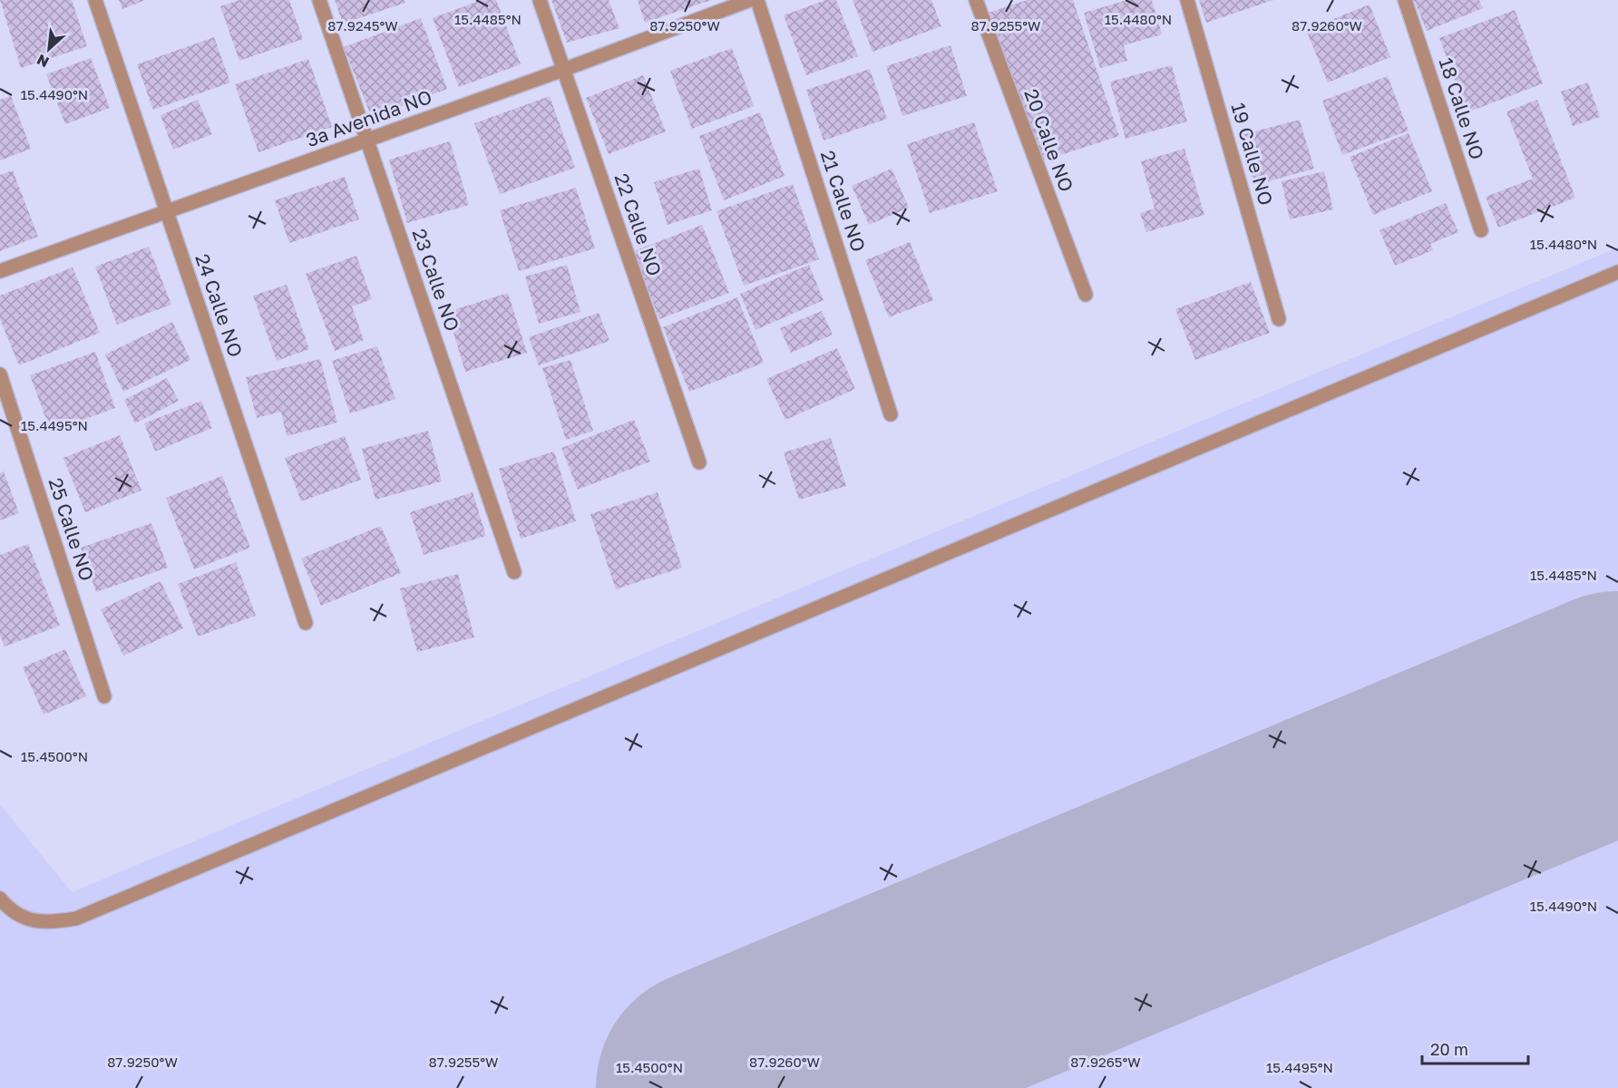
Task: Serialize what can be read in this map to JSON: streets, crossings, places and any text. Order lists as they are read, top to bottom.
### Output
{
  "streets": {
    "street": [
      "18 Calle NO",
      "3a Avenida NO",
      "20 Calle NO",
      "19 Calle NO",
      "21 Calle NO",
      "22 Calle NO",
      "23 Calle NO",
      "24 Calle NO",
      "25 Calle NO"
    ]
  },
  "crossings": [
    ["3a Avenida NO", "22 Calle NO"],
    ["3a Avenida NO", "23 Calle NO"],
    ["3a Avenida NO", "24 Calle NO"]
  ],
  "scale_bar": "20 m",
  "north": "bottom left",
  "coordinates": [
    "15.4485°N",
    "15.4480°N",
    "87.9245°W",
    "87.9250°W",
    "87.9255°W",
    "87.9260°W",
    "15.4490°N",
    "15.4495°N",
    "15.4500°N",
    "87.9265°W"
  ]
}
